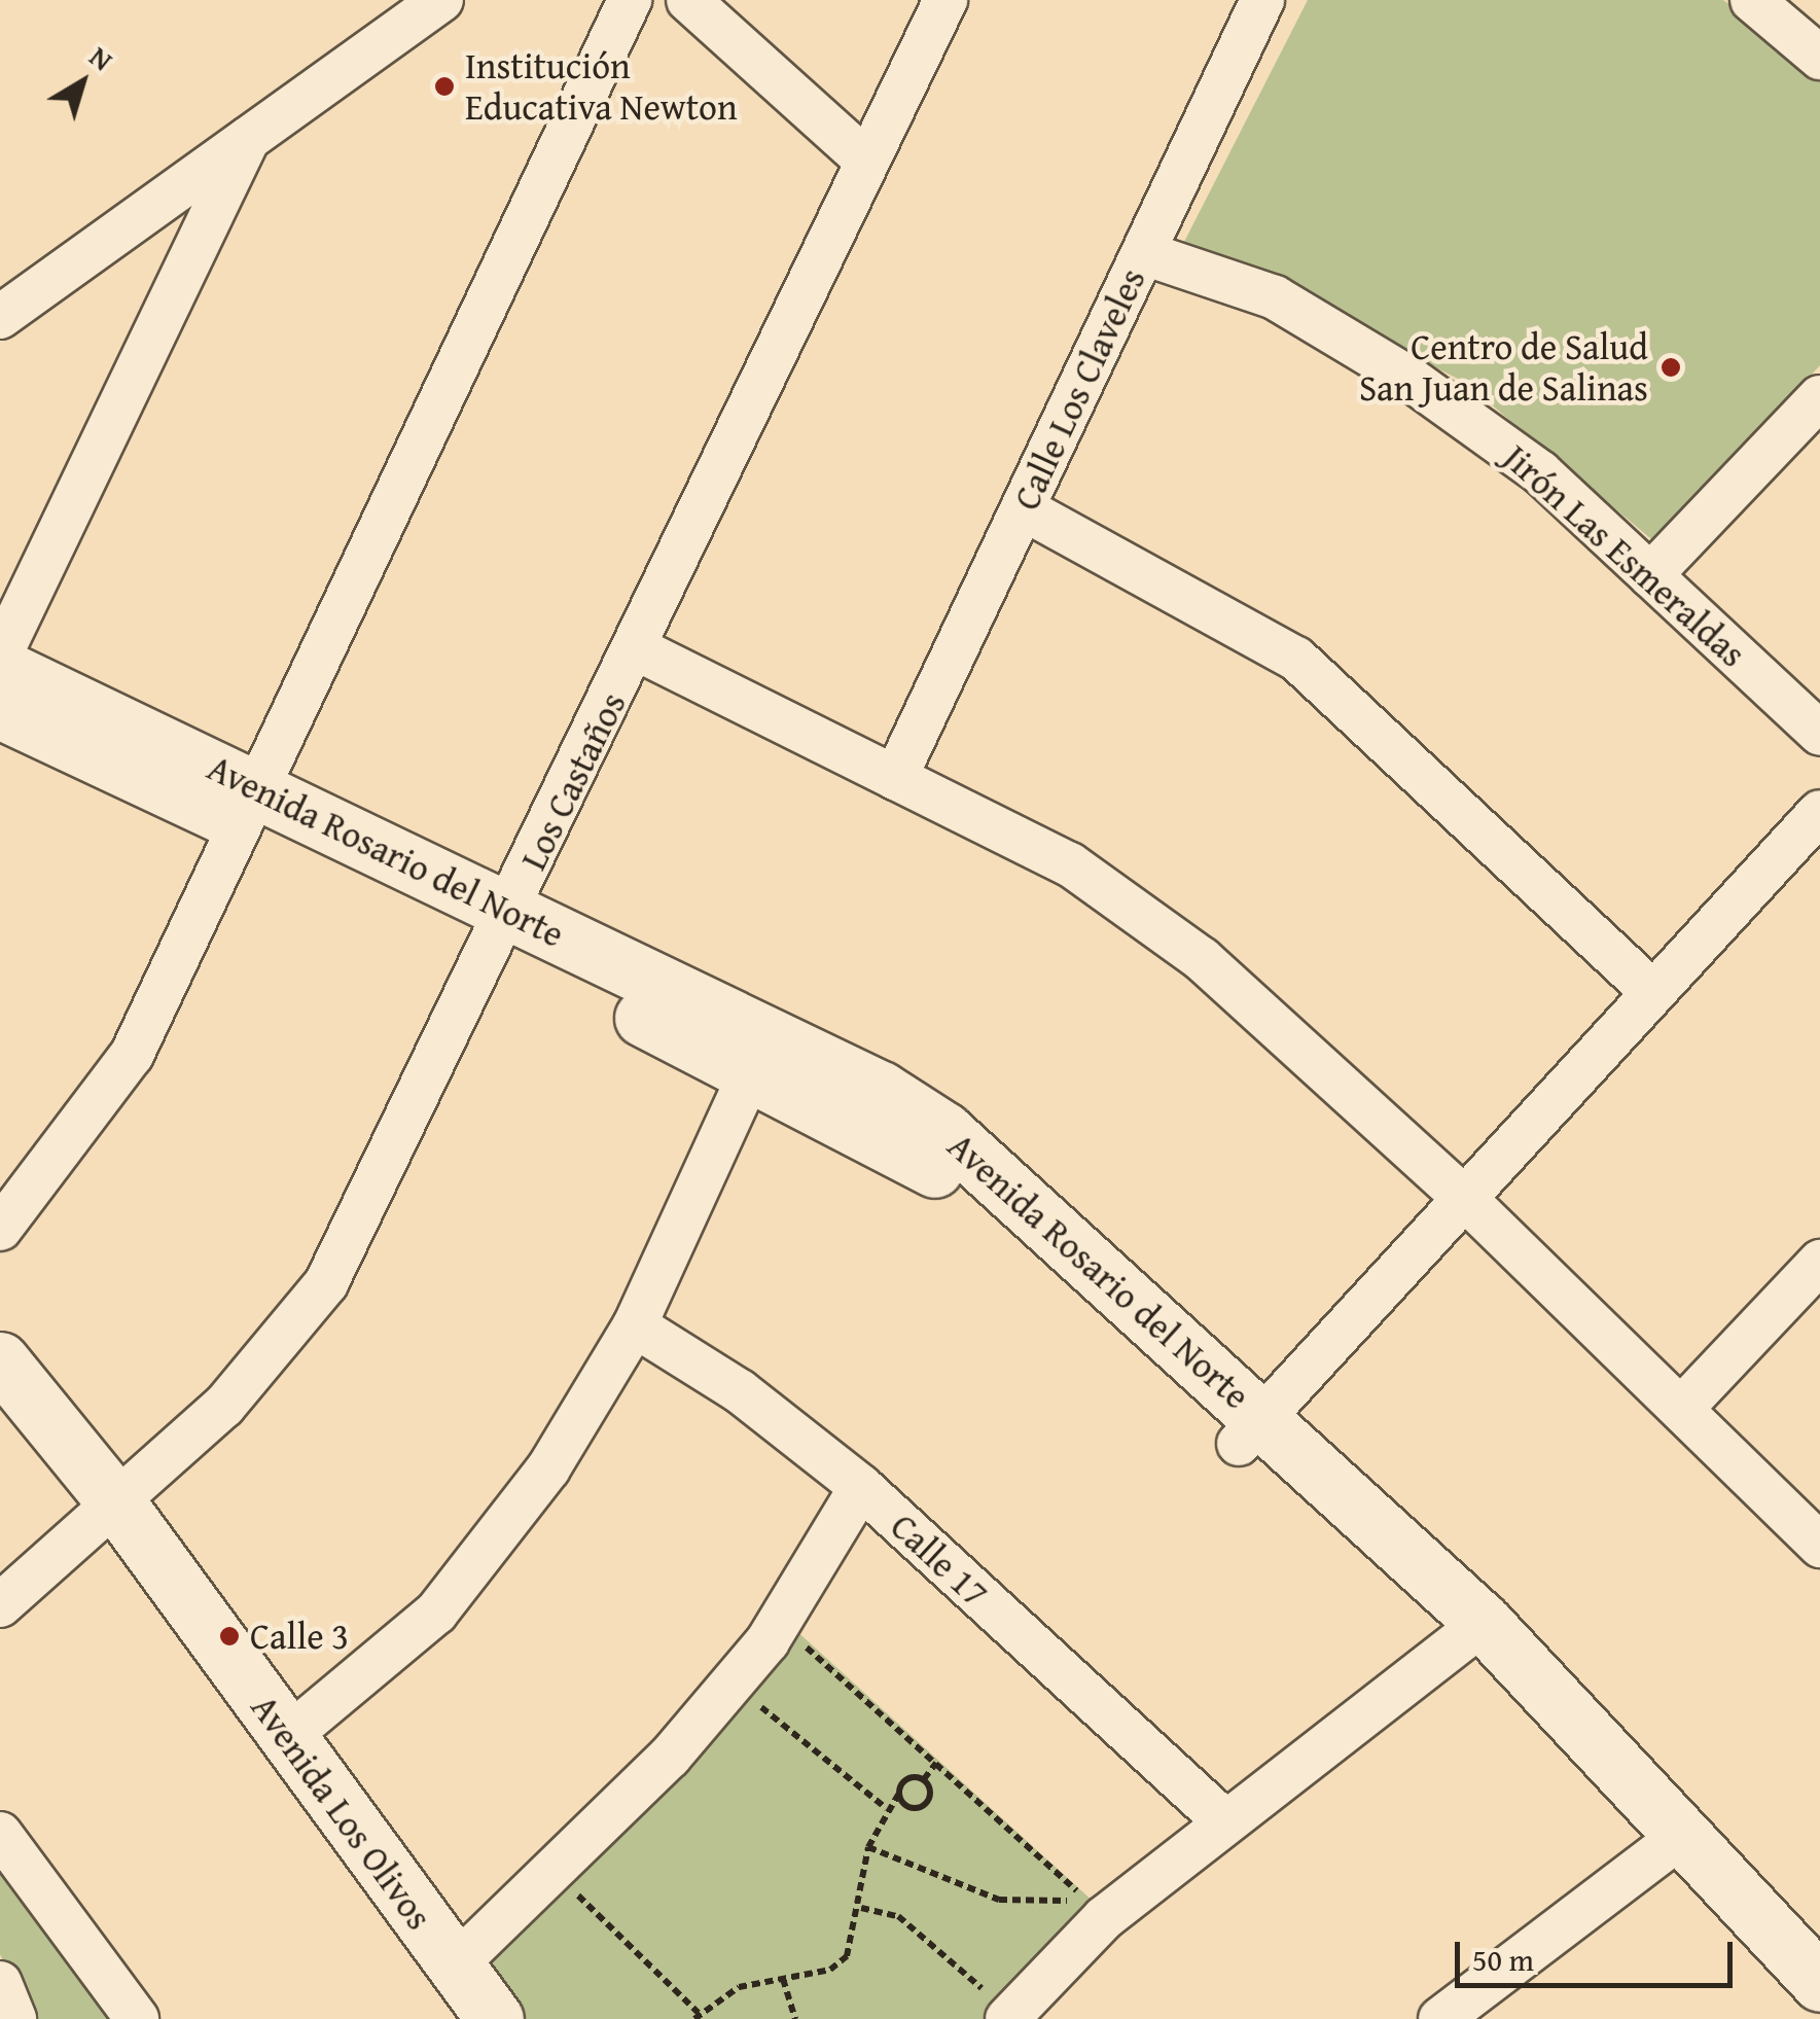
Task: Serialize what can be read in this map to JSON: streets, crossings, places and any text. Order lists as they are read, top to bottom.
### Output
{
  "streets": {
    "street": [
      "Calle Los Claveles",
      "Jirón Las Esmeraldas",
      "Los Castaños",
      "Avenida Rosario del Norte",
      "Calle 17",
      "Avenida Los Olivos"
    ]
  },
  "crossings": [
    ["Calle Los Claveles", "Jirón Las Esmeraldas"],
    ["Los Castaños", "Avenida Rosario del Norte"],
    ["Los Castaños", "Avenida Los Olivos"]
  ],
  "places": ["Institución Educativa Newton", "Centro de Salud San Juan de Salinas", "Calle 3"],
  "scale_bar": "50 m",
  "north": "top right"
}
